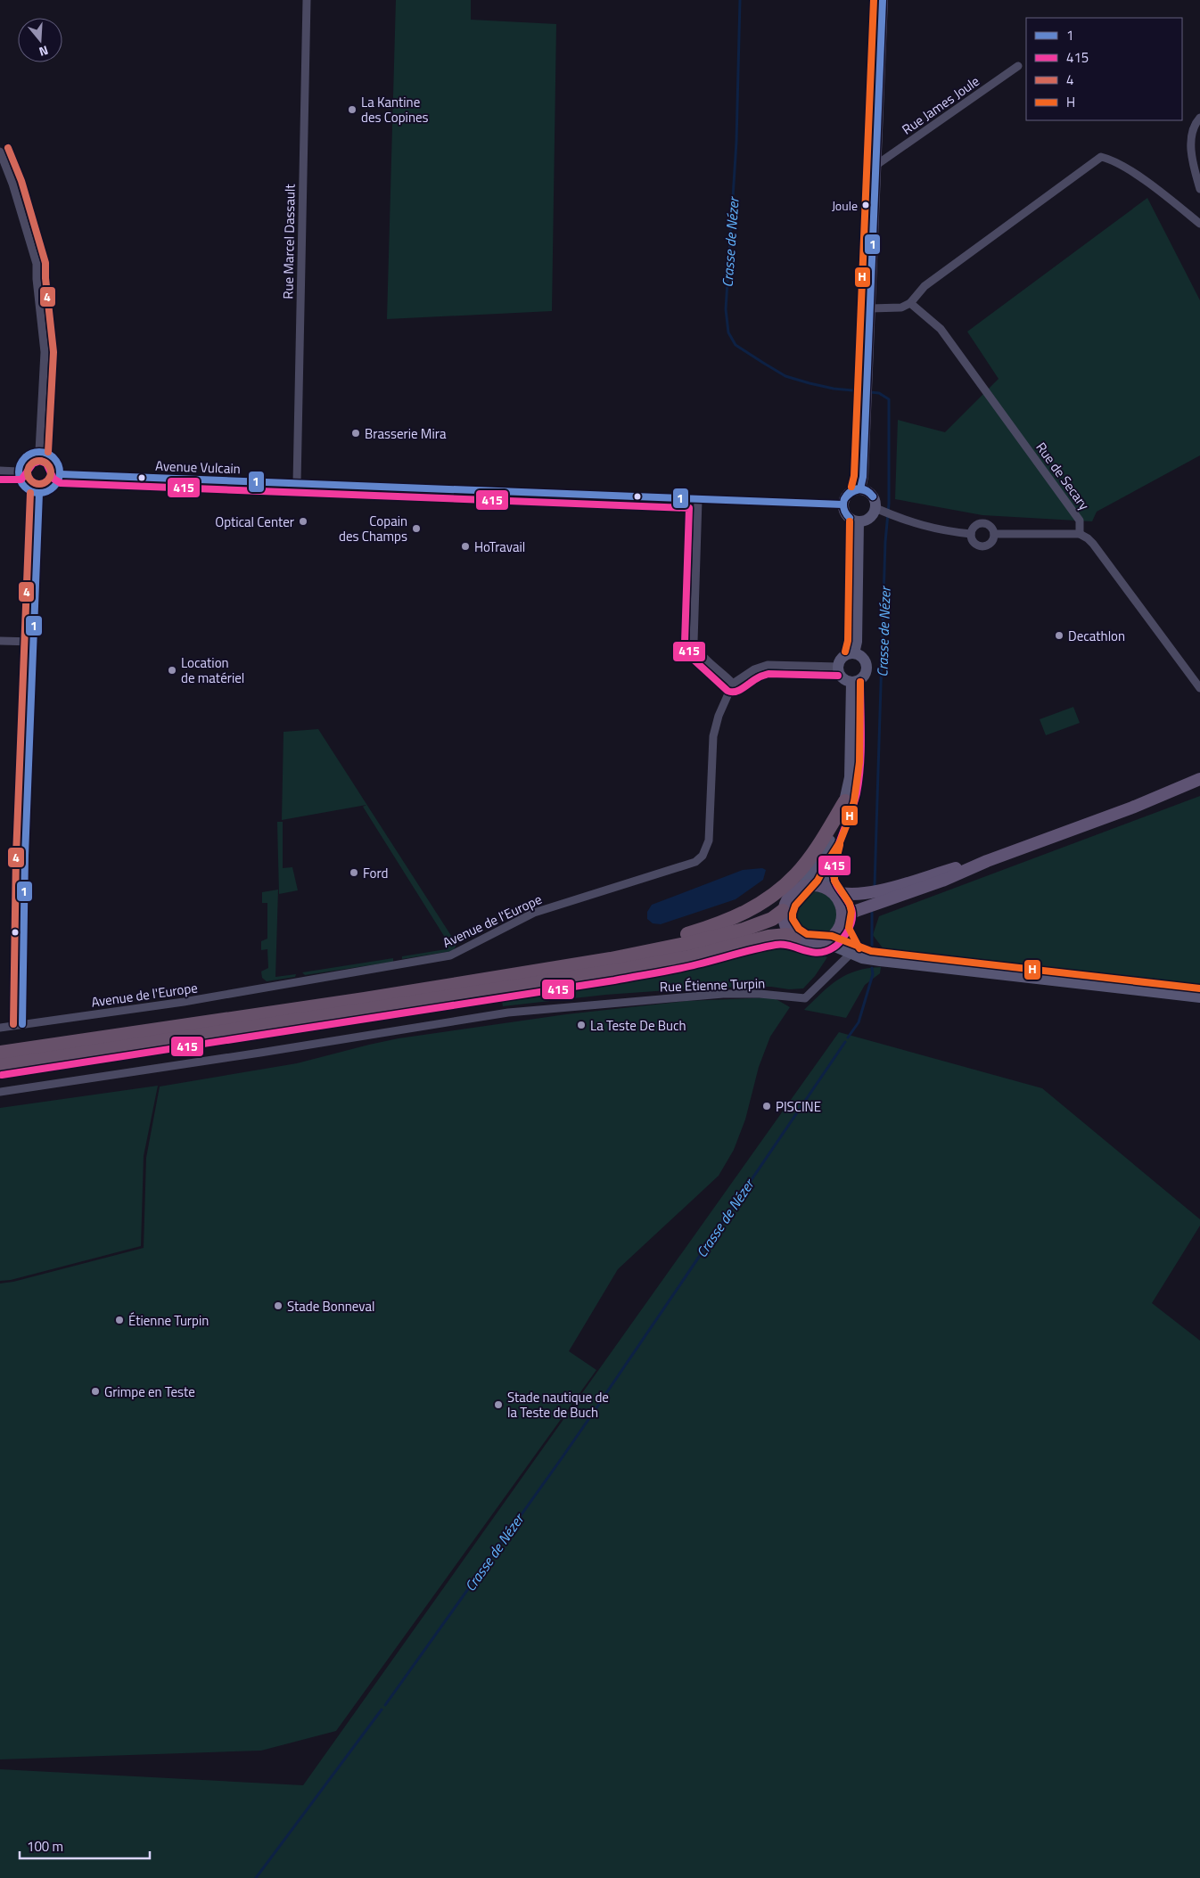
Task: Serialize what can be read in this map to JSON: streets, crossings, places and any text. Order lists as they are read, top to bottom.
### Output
{
  "streets": {
    "street": [
      "Rue James Joule",
      "Rue Marcel Dassault",
      "Avenue Vulcain",
      "Rue de Secary",
      "Avenue de l'Europe",
      "Rue Étienne Turpin"
    ]
  },
  "crossings": [
    ["Rue Marcel Dassault", "Avenue Vulcain"]
  ],
  "water": ["Crasse de Nézer"],
  "places": [
    "La Kantine des Copines",
    "Joule",
    "Brasserie Mira",
    "Optical Center",
    "Copain des Champs",
    "HoTravail",
    "Decathlon",
    "Location de matériel",
    "Ford",
    "La Teste De Buch",
    "PISCINE",
    "Stade Bonneval",
    "Étienne Turpin",
    "Grimpe en Teste",
    "Stade nautique de la Teste de Buch"
  ],
  "lines": [
    "transit line 1",
    "transit line H",
    "transit line 4",
    "transit line 415"
  ],
  "legend": [
    "1",
    "415",
    "4",
    "H"
  ],
  "scale_bar": "100 m",
  "north": "bottom"
}
